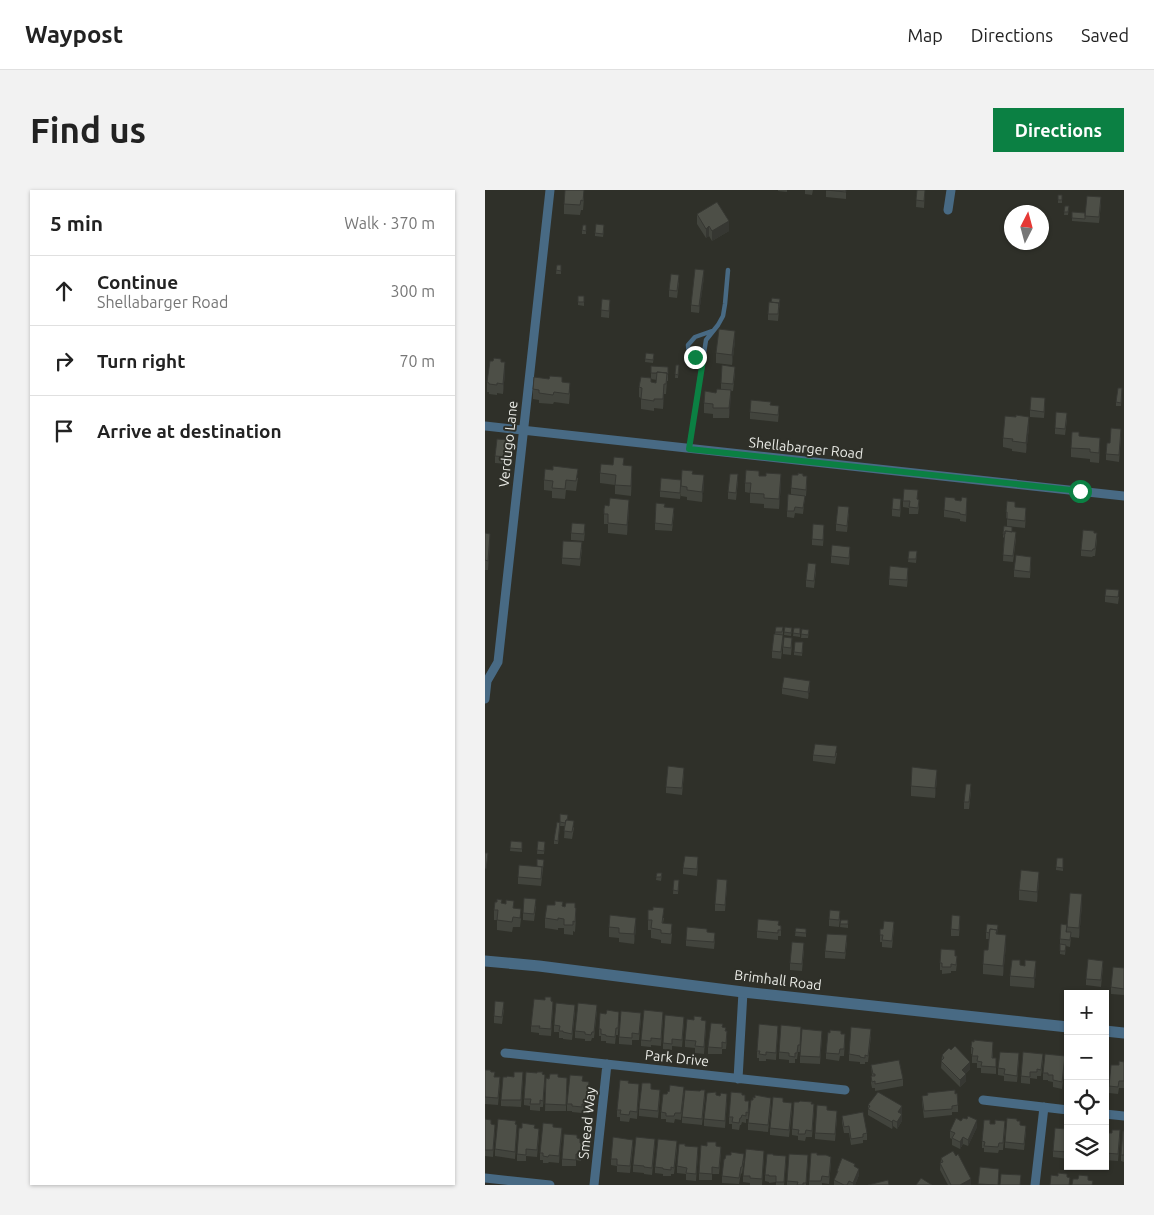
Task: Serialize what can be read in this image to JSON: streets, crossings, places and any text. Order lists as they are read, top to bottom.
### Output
{
  "streets": {
    "street": [
      "Verdugo Lane",
      "Shellabarger Road",
      "Brimhall Road",
      "Park Drive",
      "Smead Way"
    ]
  },
  "crossings": [
    ["Verdugo Lane", "Shellabarger Road"],
    ["Park Drive", "Smead Way"]
  ],
  "north": "top",
  "page": {
    "header": "Waypost",
    "nav": ["Map", "Directions", "Saved"],
    "buttons": "Directions",
    "title": "Find us",
    "heading": ["5 min", "Walk · 370 m"],
    "list": [
      ["Continue", "Shellabarger Road", "300 m"],
      ["Turn right", "70 m"],
      "Arrive at destination"
    ],
    "map_buttons": ["+", "−"]
  }
}
